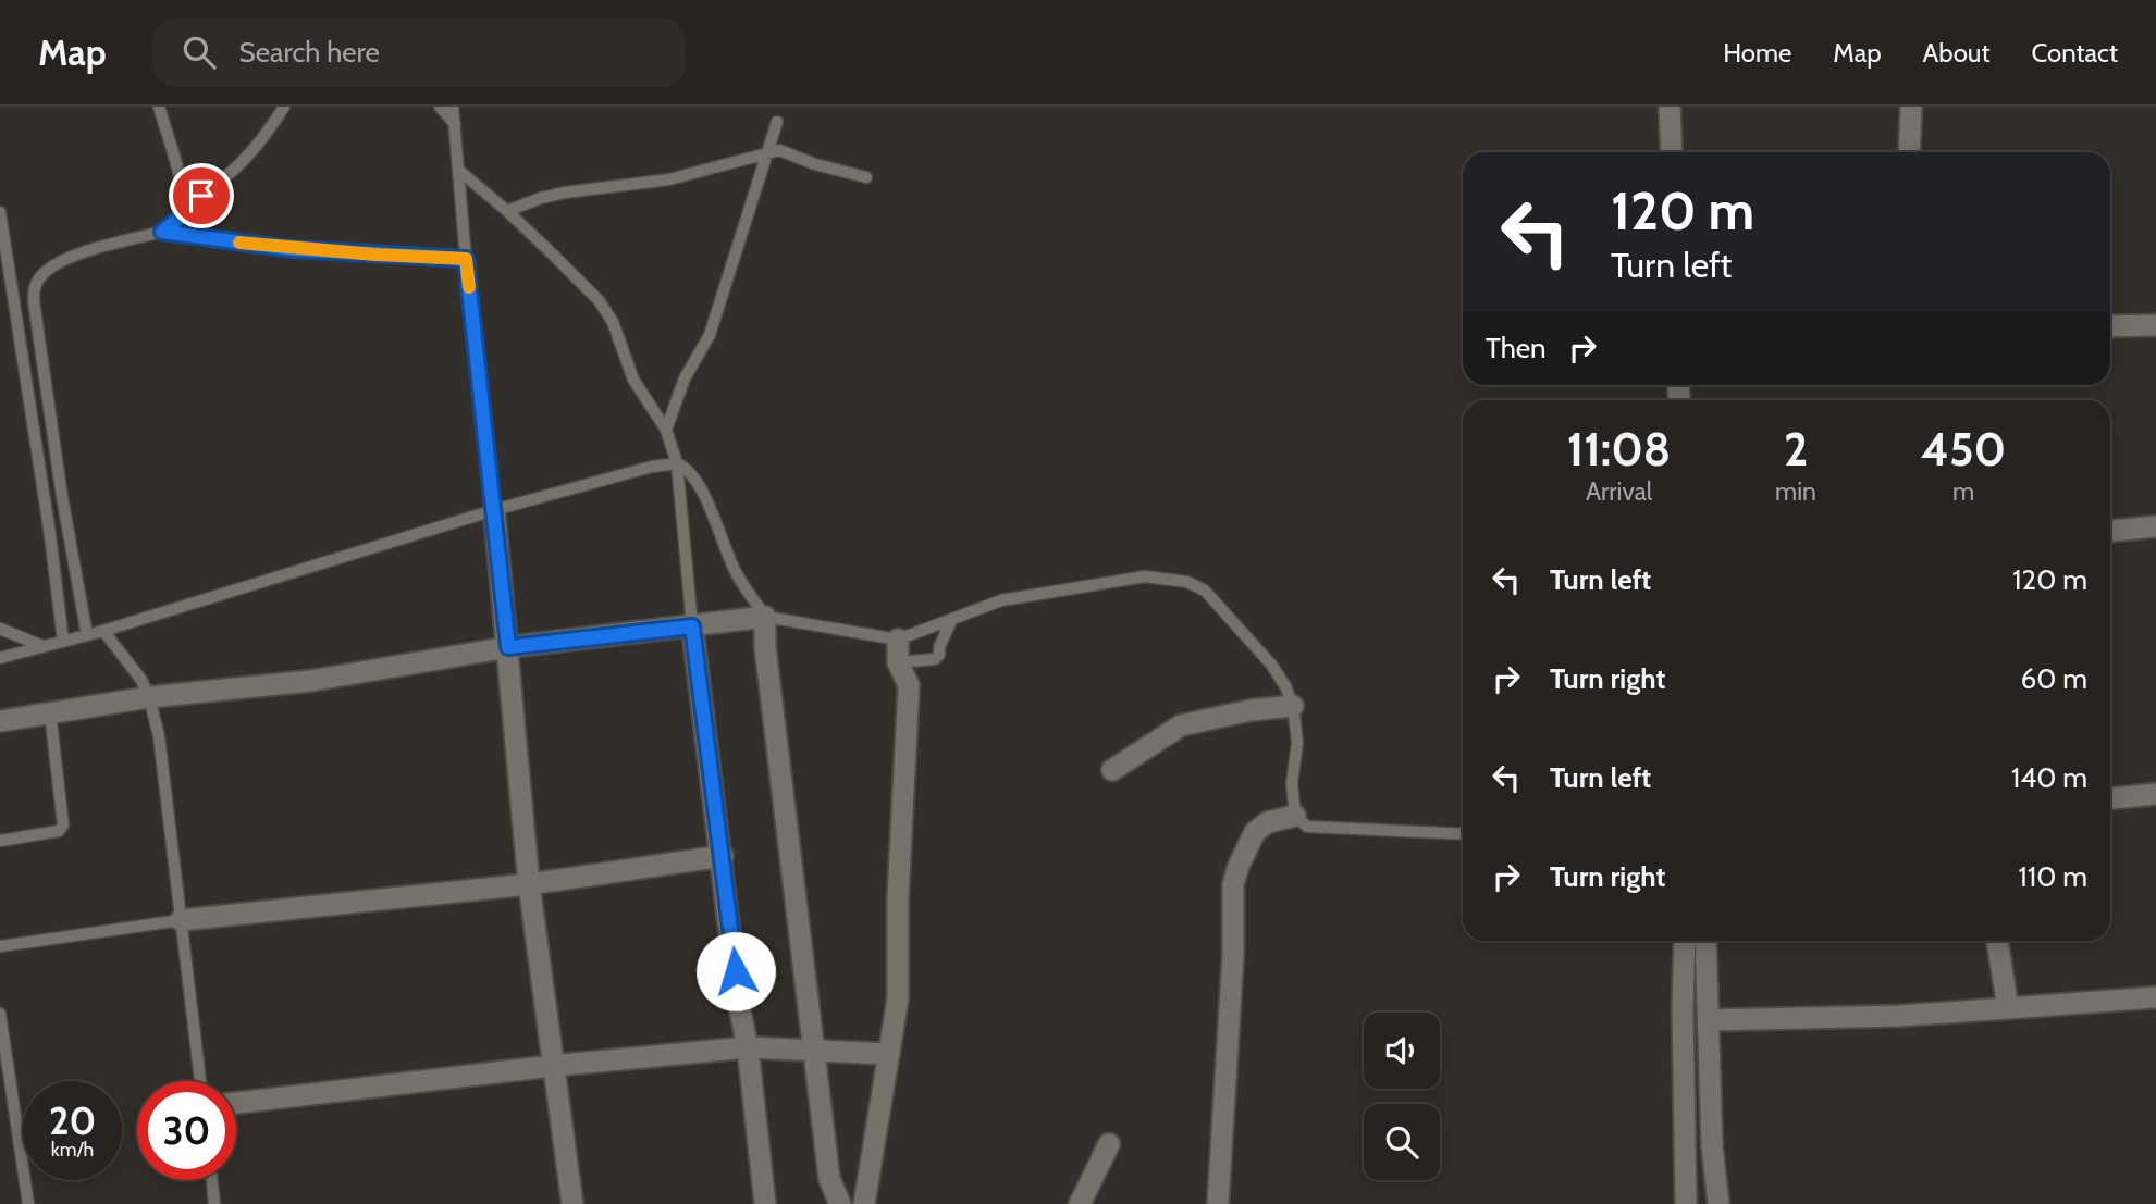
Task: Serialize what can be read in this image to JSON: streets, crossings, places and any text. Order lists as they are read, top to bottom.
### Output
{
  "page": {
    "header": "Map",
    "search": "Search here",
    "nav": [
      "Home",
      "Map",
      "About",
      "Contact"
    ],
    "turn": ["120 m", "Turn left"],
    "then": "Then",
    "eta": [
      "11:08",
      "Arrival",
      "2",
      "min",
      "450",
      "m"
    ],
    "list": [
      {
        "name": "Turn left",
        "value": "120 m"
      },
      {
        "name": "Turn right",
        "value": "60 m"
      },
      {
        "name": "Turn left",
        "value": "140 m"
      },
      {
        "name": "Turn right",
        "value": "110 m"
      }
    ],
    "speed": "20 km/h",
    "limit": "30"
  }
}
